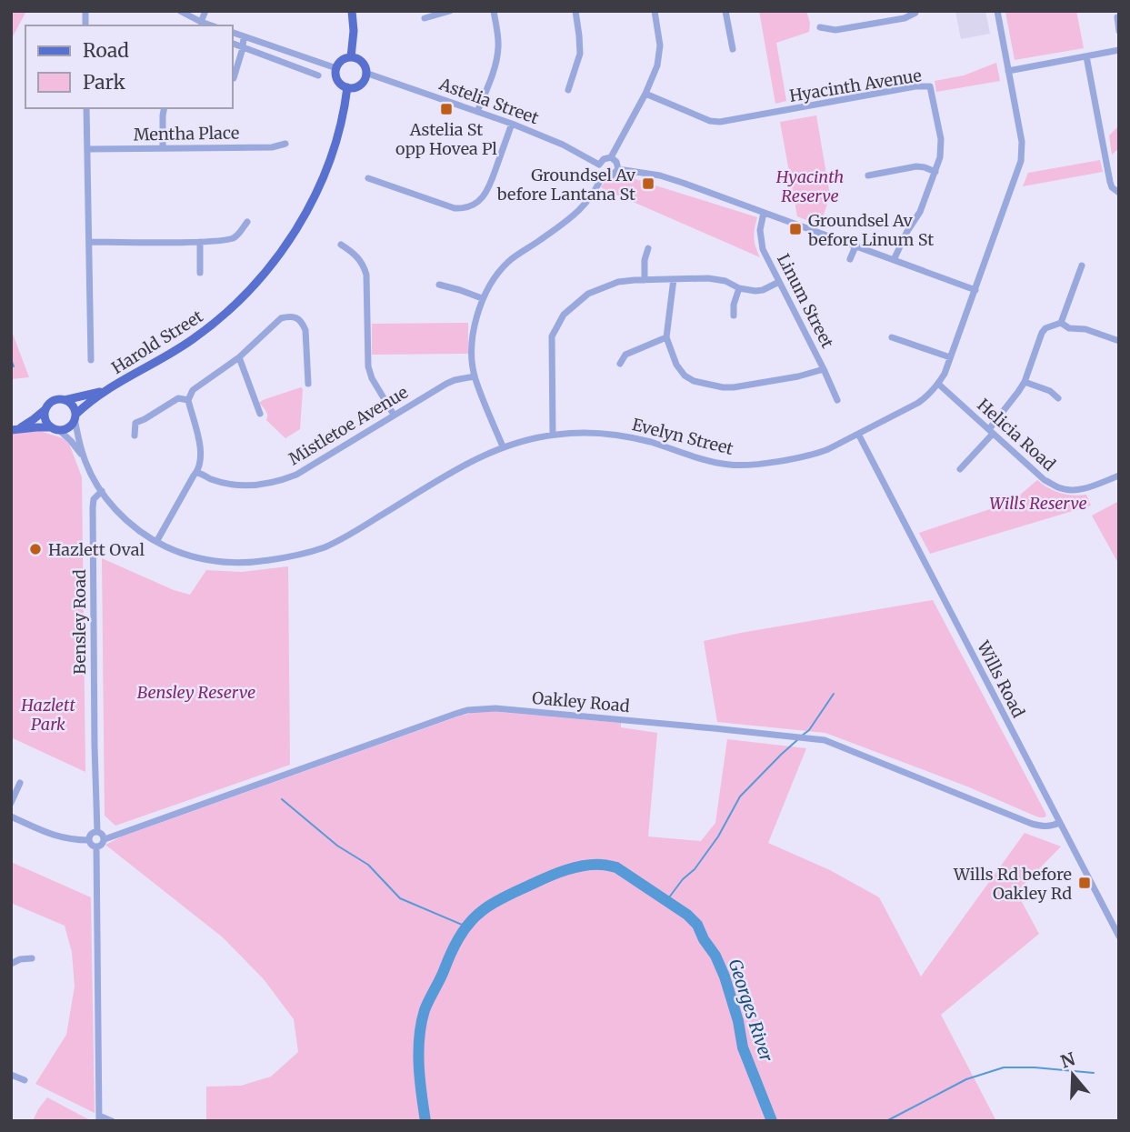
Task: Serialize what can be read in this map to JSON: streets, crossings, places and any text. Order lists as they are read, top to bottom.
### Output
{
  "streets": {
    "main road": ["Harold Street"],
    "street": [
      "Hyacinth Avenue",
      "Astelia Street",
      "Mentha Place",
      "Linum Street",
      "Mistletoe Avenue",
      "Helicia Road",
      "Evelyn Street",
      "Bensley Road",
      "Wills Road",
      "Oakley Road"
    ]
  },
  "crossings": [
    ["Astelia Street", "Harold Street"],
    ["Harold Street", "Evelyn Street"],
    ["Helicia Road", "Evelyn Street"],
    ["Evelyn Street", "Bensley Road"],
    ["Evelyn Street", "Wills Road"],
    ["Bensley Road", "Oakley Road"],
    ["Wills Road", "Oakley Road"]
  ],
  "water": ["Georges River"],
  "parks": [
    "Hyacinth Reserve",
    "Wills Reserve",
    "Bensley Reserve",
    "Hazlett Park"
  ],
  "places": {
    "transit": [
      "Astelia St opp Hovea Pl",
      "Groundsel Av before Lantana St",
      "Groundsel Av before Linum St",
      "Wills Rd before Oakley Rd"
    ],
    "other": ["Hazlett Oval"]
  },
  "legend": ["Road", "Park"],
  "north": "top"
}
